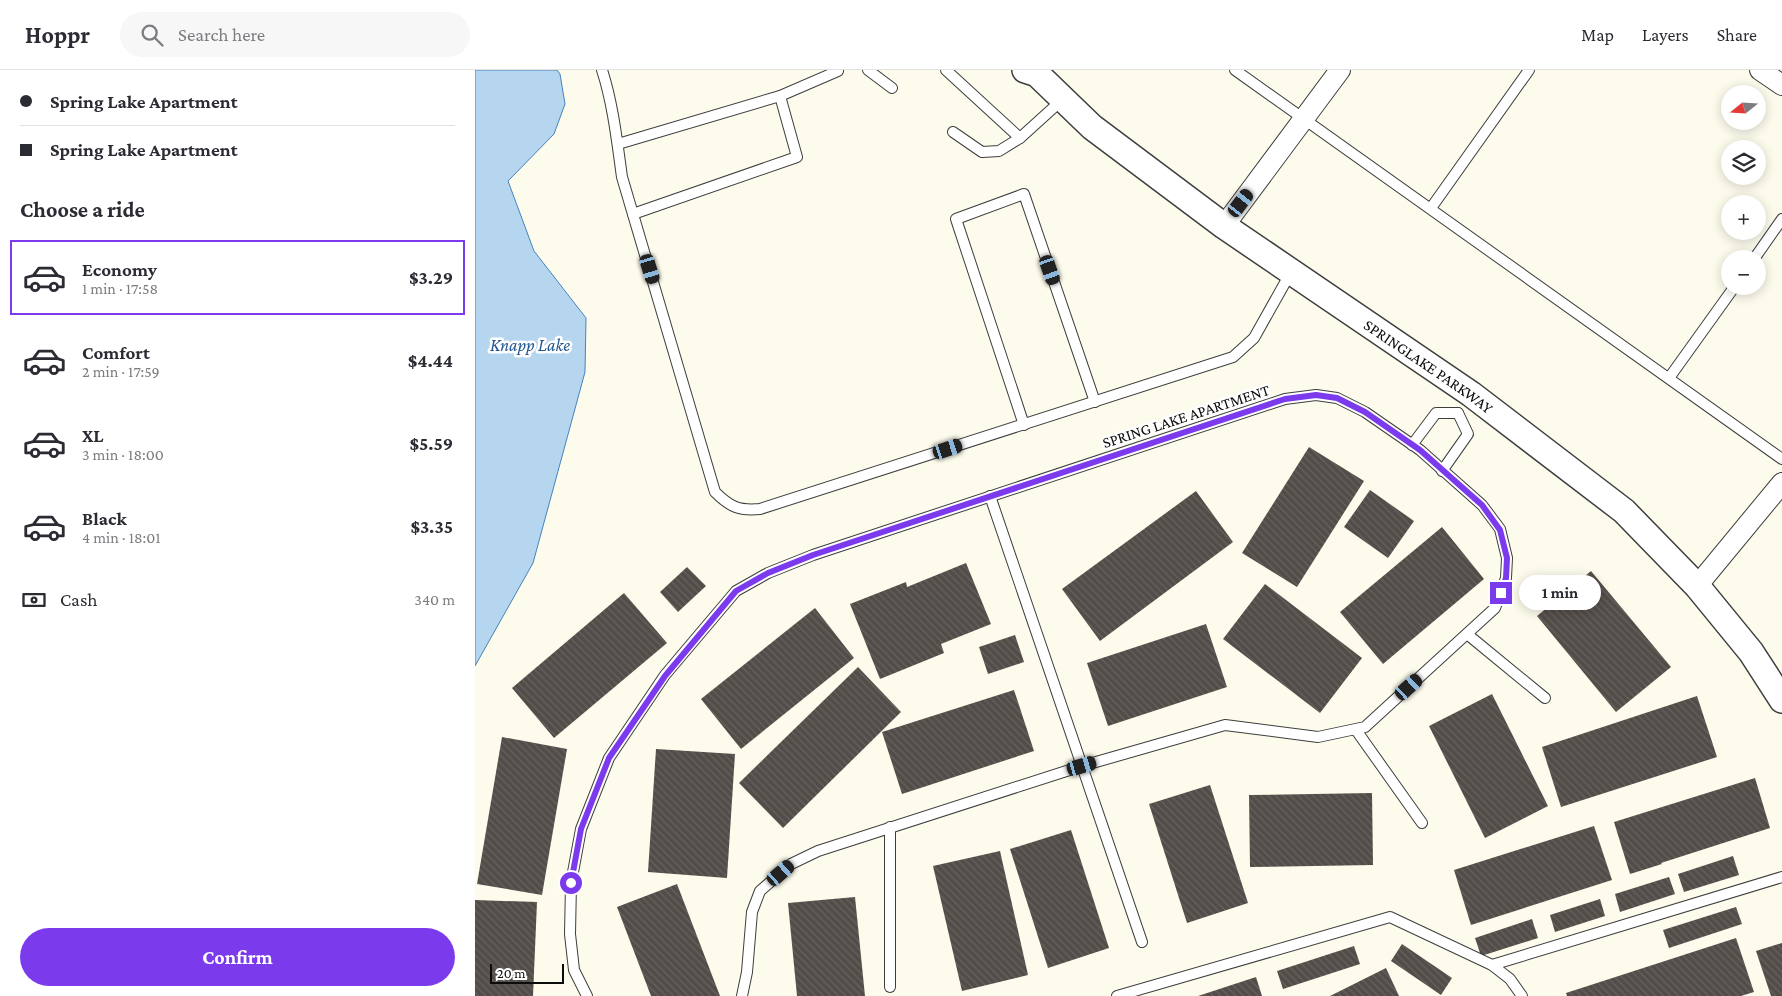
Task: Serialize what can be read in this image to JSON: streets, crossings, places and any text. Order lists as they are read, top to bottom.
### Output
{
  "streets": {
    "street": ["SPRINGLAKE PARKWAY"],
    "lane": ["SPRING LAKE APARTMENT"]
  },
  "water": ["Knapp Lake"],
  "scale_bar": "20 m",
  "north": "left",
  "page": {
    "header": "Hoppr",
    "search": "Search here",
    "nav": ["Map", "Layers", "Share"],
    "banner": ["Spring Lake Apartment", "Spring Lake Apartment"],
    "map_buttons": ["+", "−"],
    "heading": "Choose a ride",
    "list": [
      {
        "name": "Economy",
        "note": "1 min · 17:58",
        "value": "$3.29"
      },
      {
        "name": "Comfort",
        "note": "2 min · 17:59",
        "value": "$4.44"
      },
      {
        "name": "XL",
        "note": "3 min · 18:00",
        "value": "$5.59"
      },
      {
        "name": "Black",
        "note": "4 min · 18:01",
        "value": "$3.35"
      }
    ],
    "pay": ["Cash", "340 m"],
    "bubble": "1 min",
    "buttons": "Confirm",
    "scale": "20 m"
  }
}
